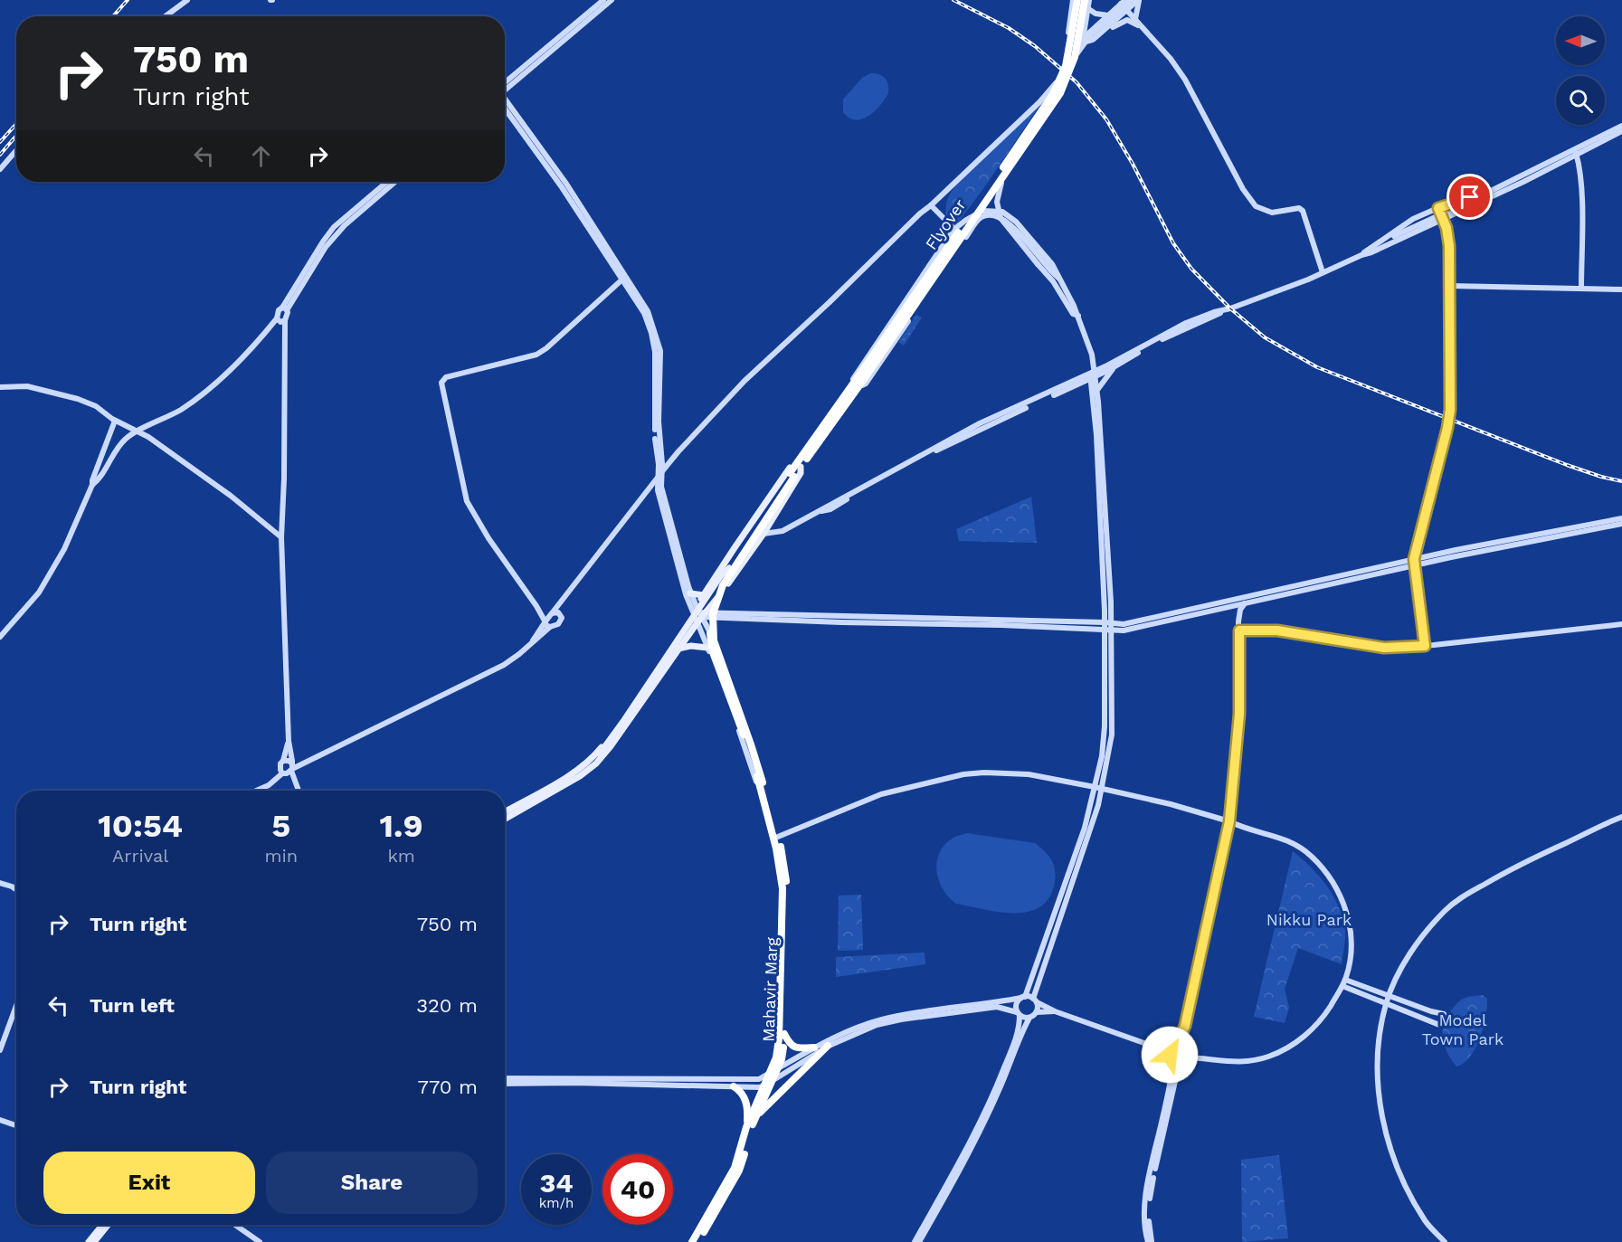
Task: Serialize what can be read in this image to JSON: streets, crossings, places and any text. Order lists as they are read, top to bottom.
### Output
{
  "streets": {
    "highway": ["Flyover", "Mahavir Marg"]
  },
  "parks": ["Nikku Park", "Model Town Park"],
  "north": "left",
  "page": {
    "turn": ["750 m", "Turn right"],
    "eta": [
      "10:54",
      "Arrival",
      "5",
      "min",
      "1.9",
      "km"
    ],
    "list": [
      {
        "name": "Turn right",
        "value": "750 m"
      },
      {
        "name": "Turn left",
        "value": "320 m"
      },
      {
        "name": "Turn right",
        "value": "770 m"
      }
    ],
    "buttons": ["Exit", "Share"],
    "speed": "34 km/h",
    "limit": "40"
  }
}
